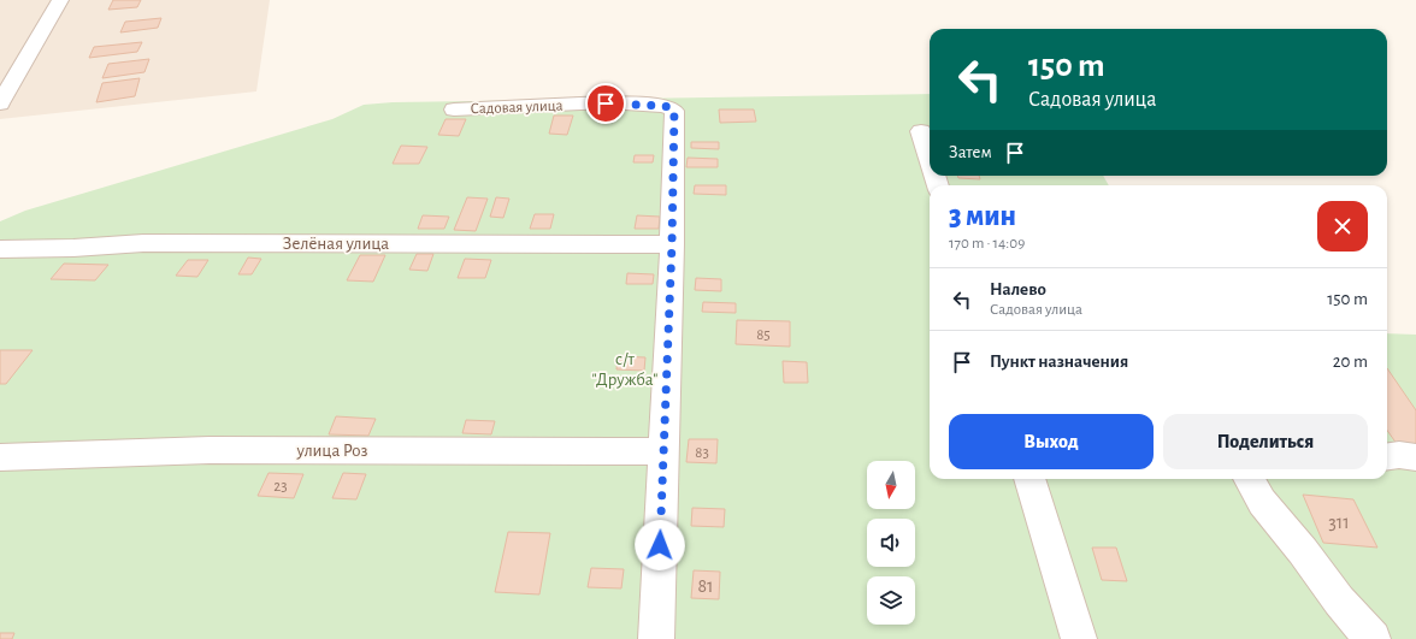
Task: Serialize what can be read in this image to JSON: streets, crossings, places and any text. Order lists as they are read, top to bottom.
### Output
{
  "streets": {
    "street": ["Садовая улица", "Зелёная улица", "улица Роз"]
  },
  "crossings": [
    ["Садовая улица", "Зелёная улица"]
  ],
  "parks": ["с/т \"Дружба\""],
  "house_numbers": [
    "85",
    "83",
    "23",
    "311",
    "81"
  ],
  "north": "bottom",
  "page": {
    "turn": ["150 m", "Садовая улица"],
    "then": "Затем",
    "heading": ["3 мин", "170 m · 14:09"],
    "list": [
      {
        "name": "Налево",
        "note": "Садовая улица",
        "value": "150 m"
      },
      {
        "name": "Пункт назначения",
        "value": "20 m"
      }
    ],
    "buttons": ["Выход", "Поделиться"]
  }
}
